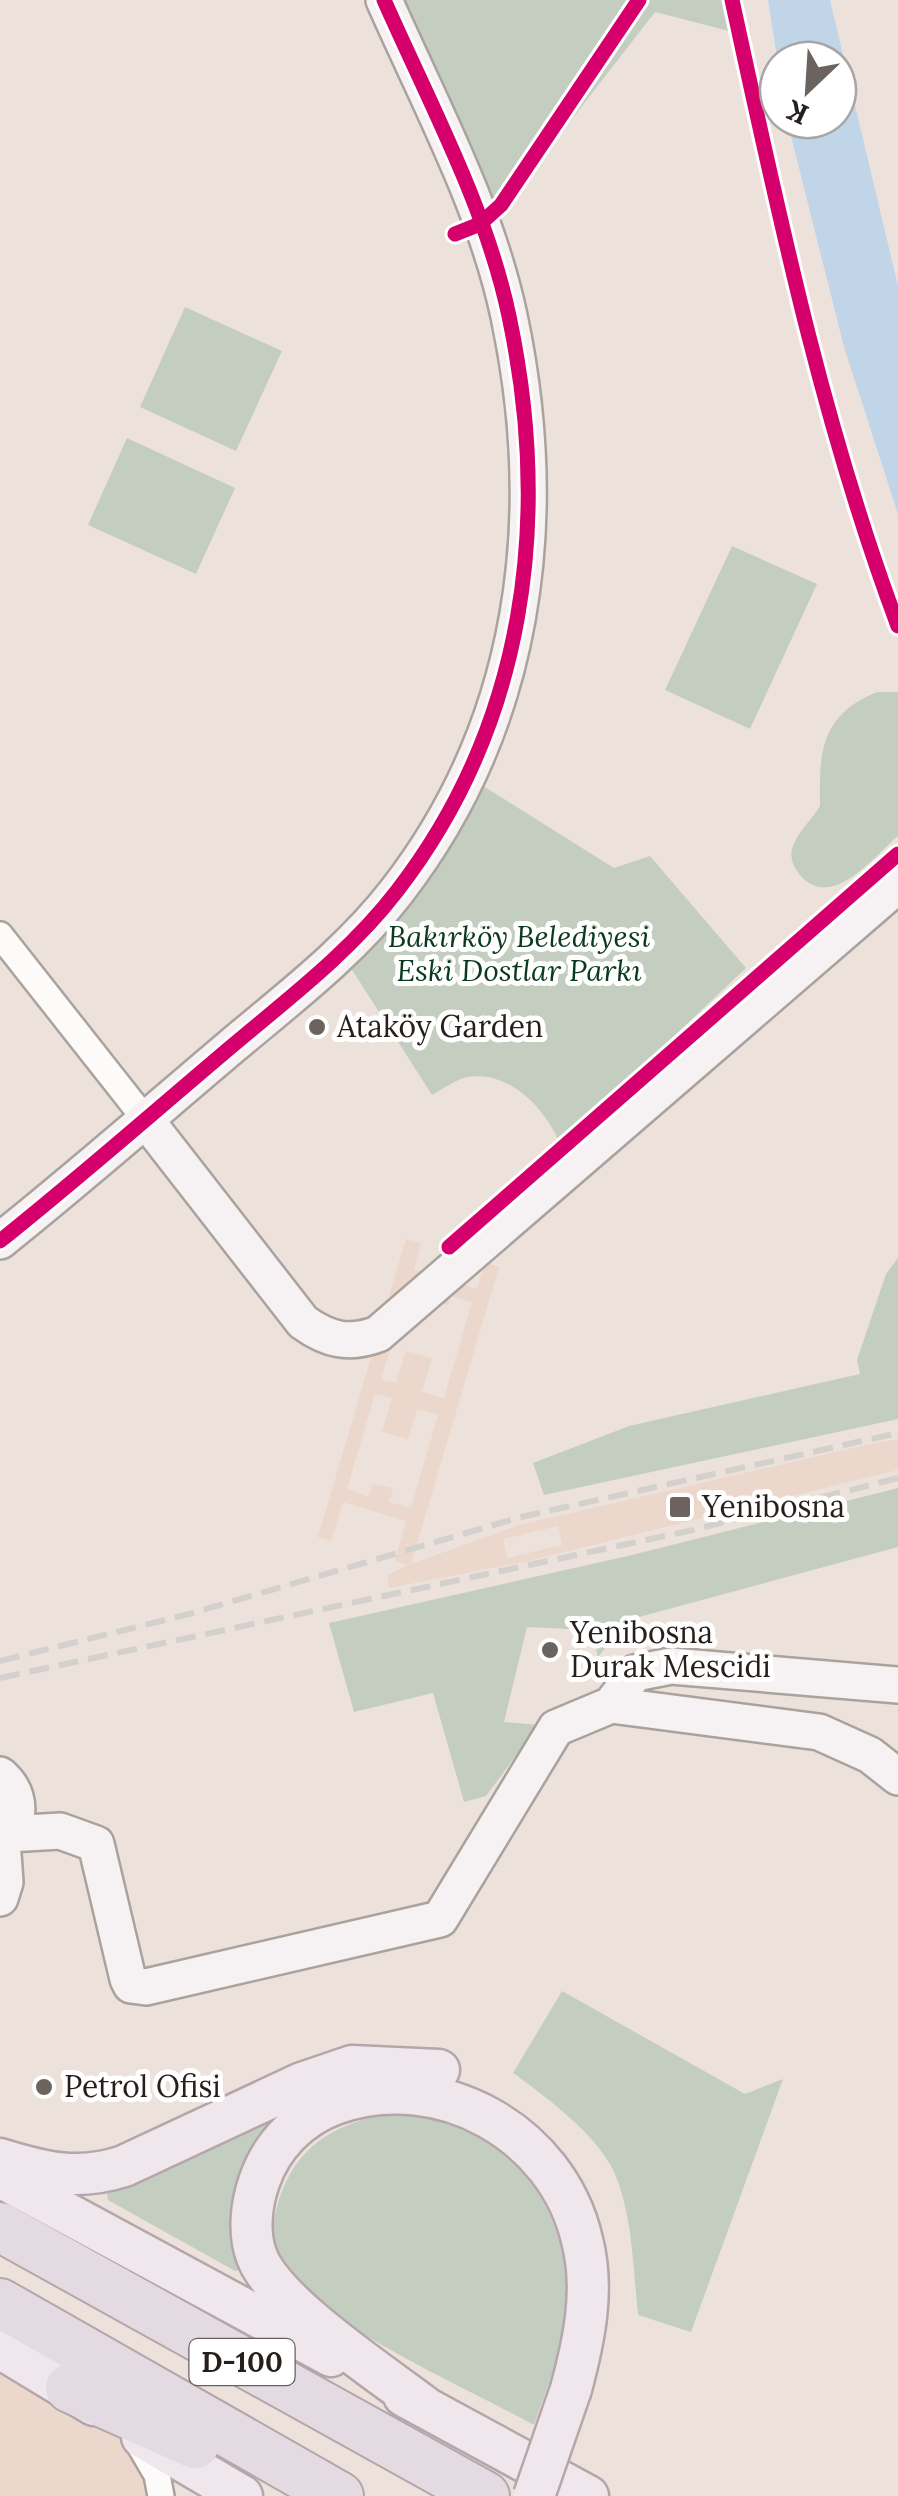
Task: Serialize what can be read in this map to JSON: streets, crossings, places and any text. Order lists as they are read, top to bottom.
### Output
{
  "streets": {
    "highway": ["D-100"]
  },
  "parks": ["Bakırköy Belediyesi Eski Dostlar Parkı"],
  "places": {
    "other": ["Ataköy Garden", "Yenibosna Durak Mescidi", "Petrol Ofisi"],
    "transit": ["Yenibosna"]
  },
  "north": "bottom left"
}
